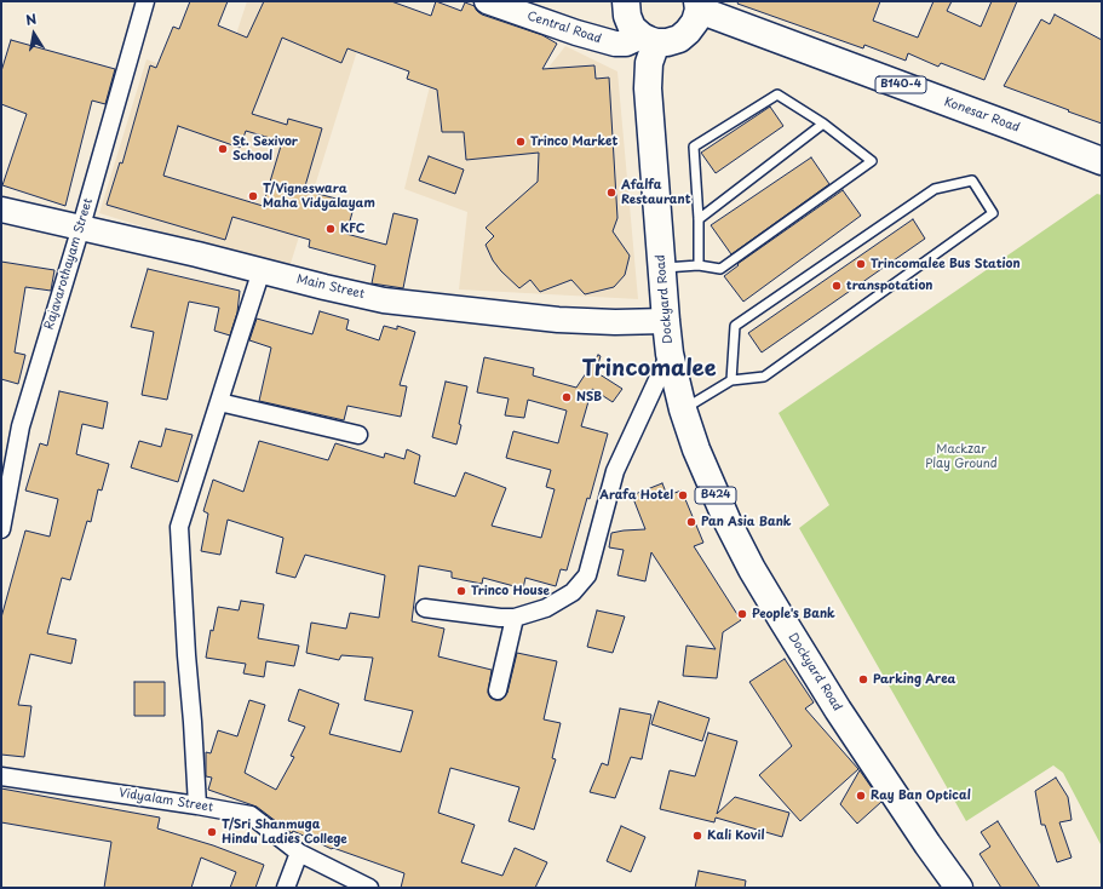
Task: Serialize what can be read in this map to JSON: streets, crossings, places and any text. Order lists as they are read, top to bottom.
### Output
{
  "streets": {
    "main road": [
      "Central Road",
      "B140-4",
      "Konesar Road",
      "Main Street",
      "Dockyard Road",
      "B424"
    ],
    "street": ["Rajavarothayam Street", "Vidyalam Street"]
  },
  "crossings": [
    ["Central Road", "Dockyard Road"],
    ["Rajavarothayam Street", "Main Street"],
    ["Main Street", "Dockyard Road"]
  ],
  "districts": ["Trincomalee"],
  "parks": ["Mackzar Play Ground"],
  "places": [
    "Trinco Market",
    "St. Sexivor School",
    "Afalfa Restaurant",
    "T/Vigneswara Maha Vidyalayam",
    "KFC",
    "Trincomalee Bus Station",
    "transpotation",
    "NSB",
    "Arafa Hotel",
    "Pan Asia Bank",
    "Trinco House",
    "People's Bank",
    "Parking Area",
    "Ray Ban Optical",
    "T/Sri Shanmuga Hindu Ladies College",
    "Kali Kovil"
  ],
  "north": "top"
}
